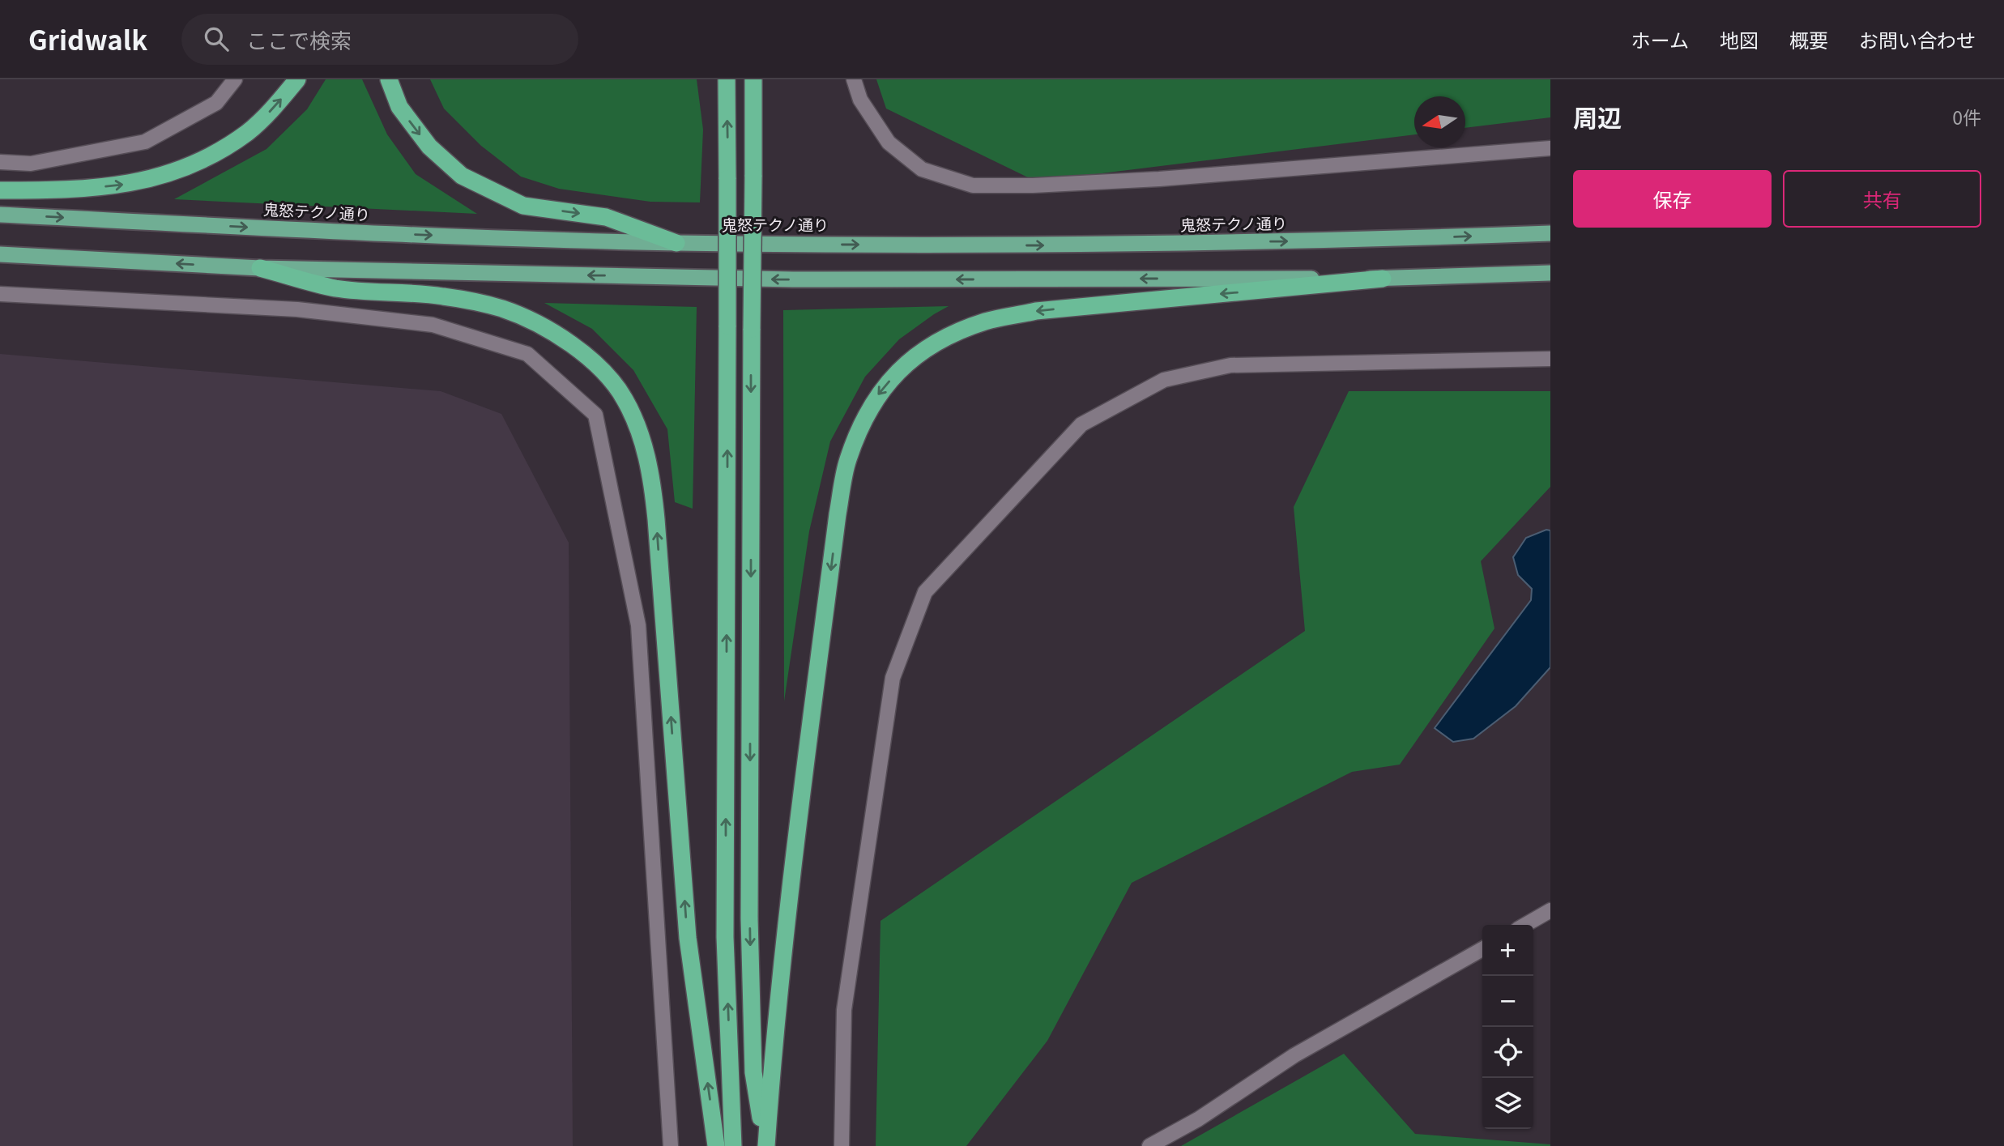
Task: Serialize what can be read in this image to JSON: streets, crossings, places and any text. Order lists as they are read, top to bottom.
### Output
{
  "streets": {
    "highway": ["鬼怒テクノ通り"]
  },
  "north": "left",
  "page": {
    "header": "Gridwalk",
    "search": "ここで検索",
    "nav": [
      "ホーム",
      "地図",
      "概要",
      "お問い合わせ"
    ],
    "heading": ["周辺", "0件"],
    "buttons": ["保存", "共有"],
    "map_buttons": ["+", "−"]
  }
}
